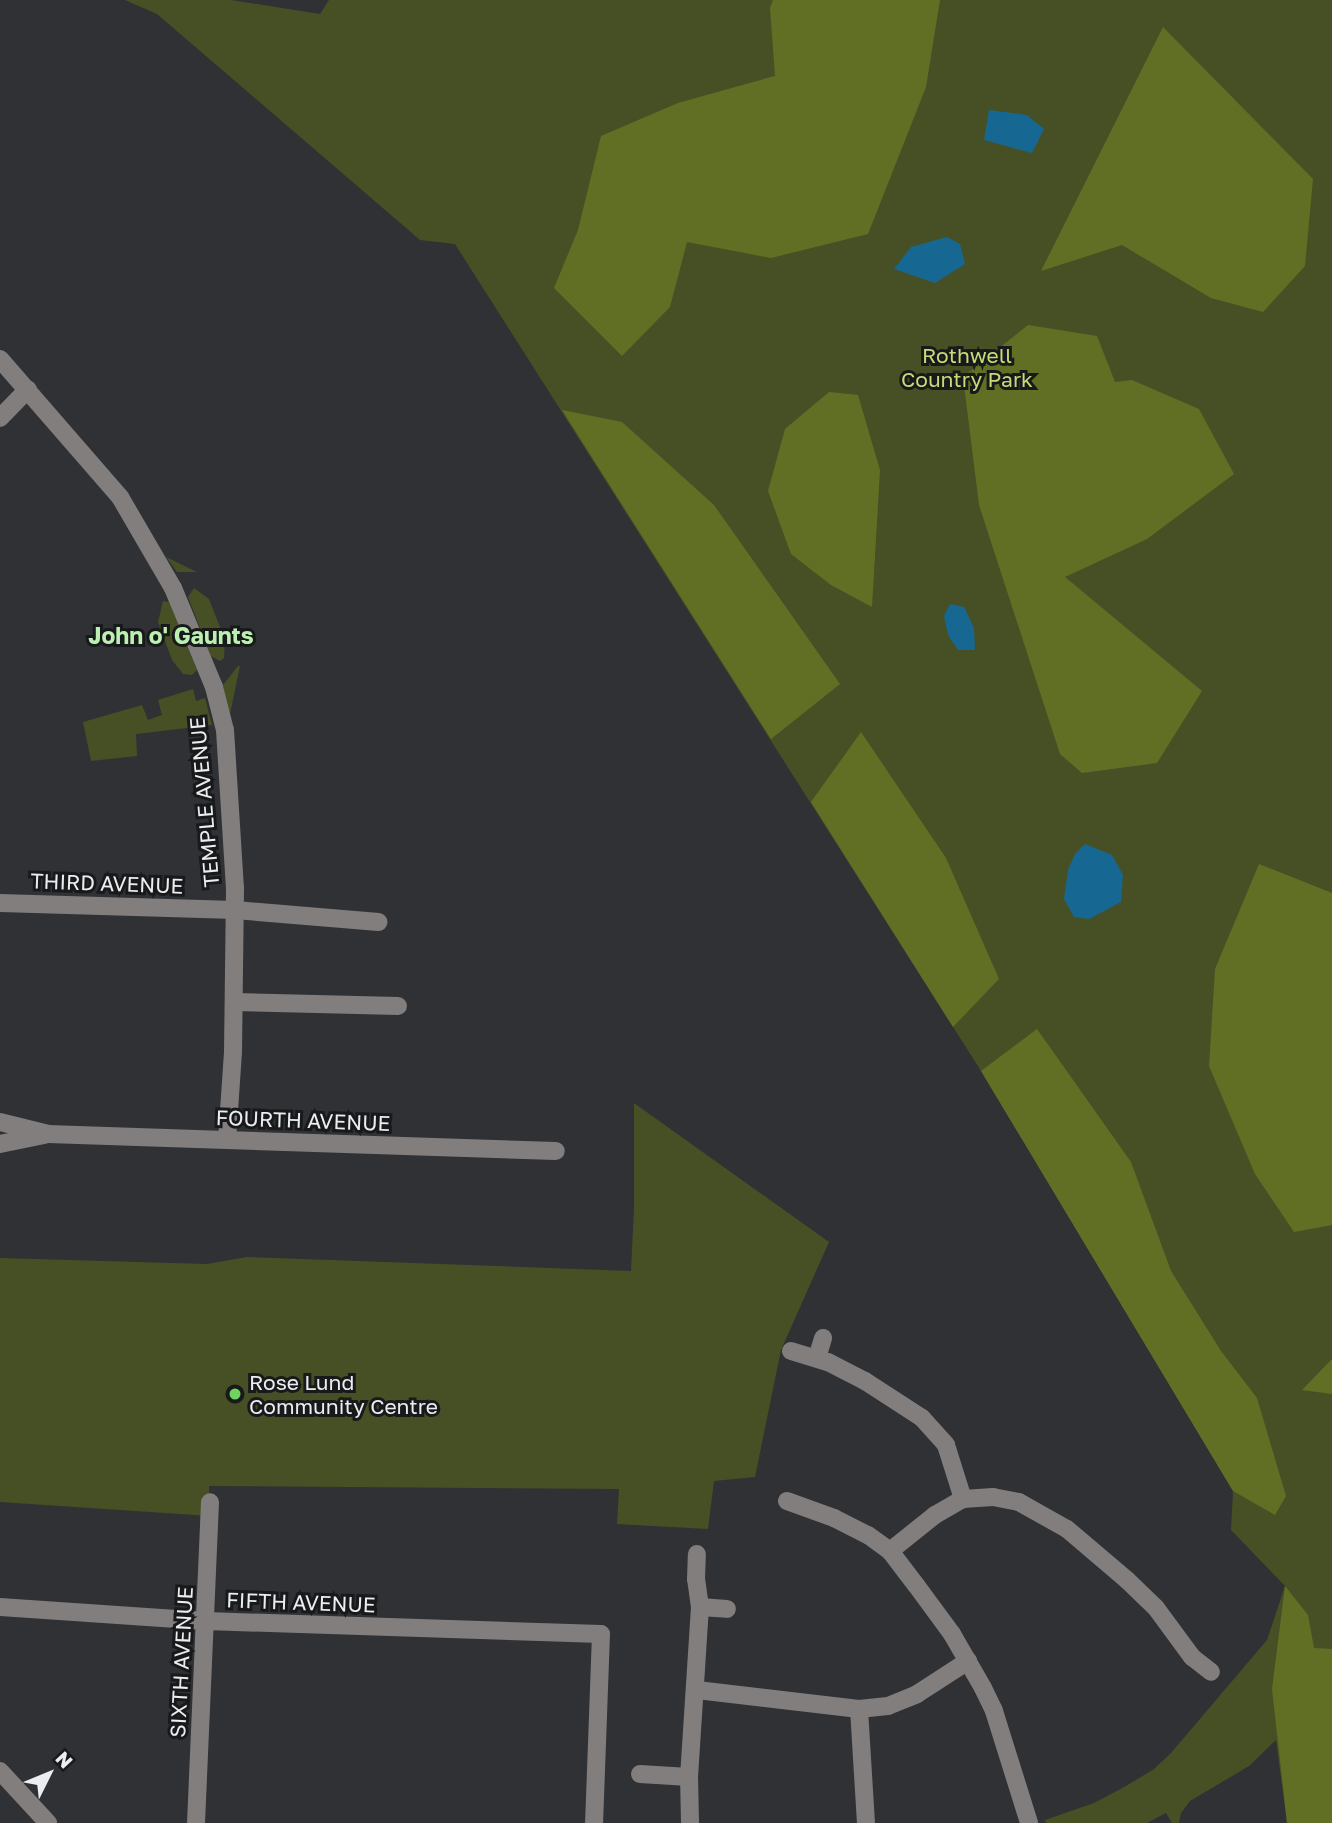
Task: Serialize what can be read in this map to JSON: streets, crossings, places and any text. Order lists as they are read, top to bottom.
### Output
{
  "streets": {
    "street": [
      "TEMPLE AVENUE",
      "THIRD AVENUE",
      "FOURTH AVENUE",
      "FIFTH AVENUE",
      "SIXTH AVENUE"
    ]
  },
  "crossings": [
    ["TEMPLE AVENUE", "THIRD AVENUE"],
    ["TEMPLE AVENUE", "FOURTH AVENUE"],
    ["FIFTH AVENUE", "SIXTH AVENUE"]
  ],
  "districts": ["John o' Gaunts"],
  "parks": ["Rothwell Country Park"],
  "places": ["Rose Lund Community Centre"],
  "north": "top right"
}
